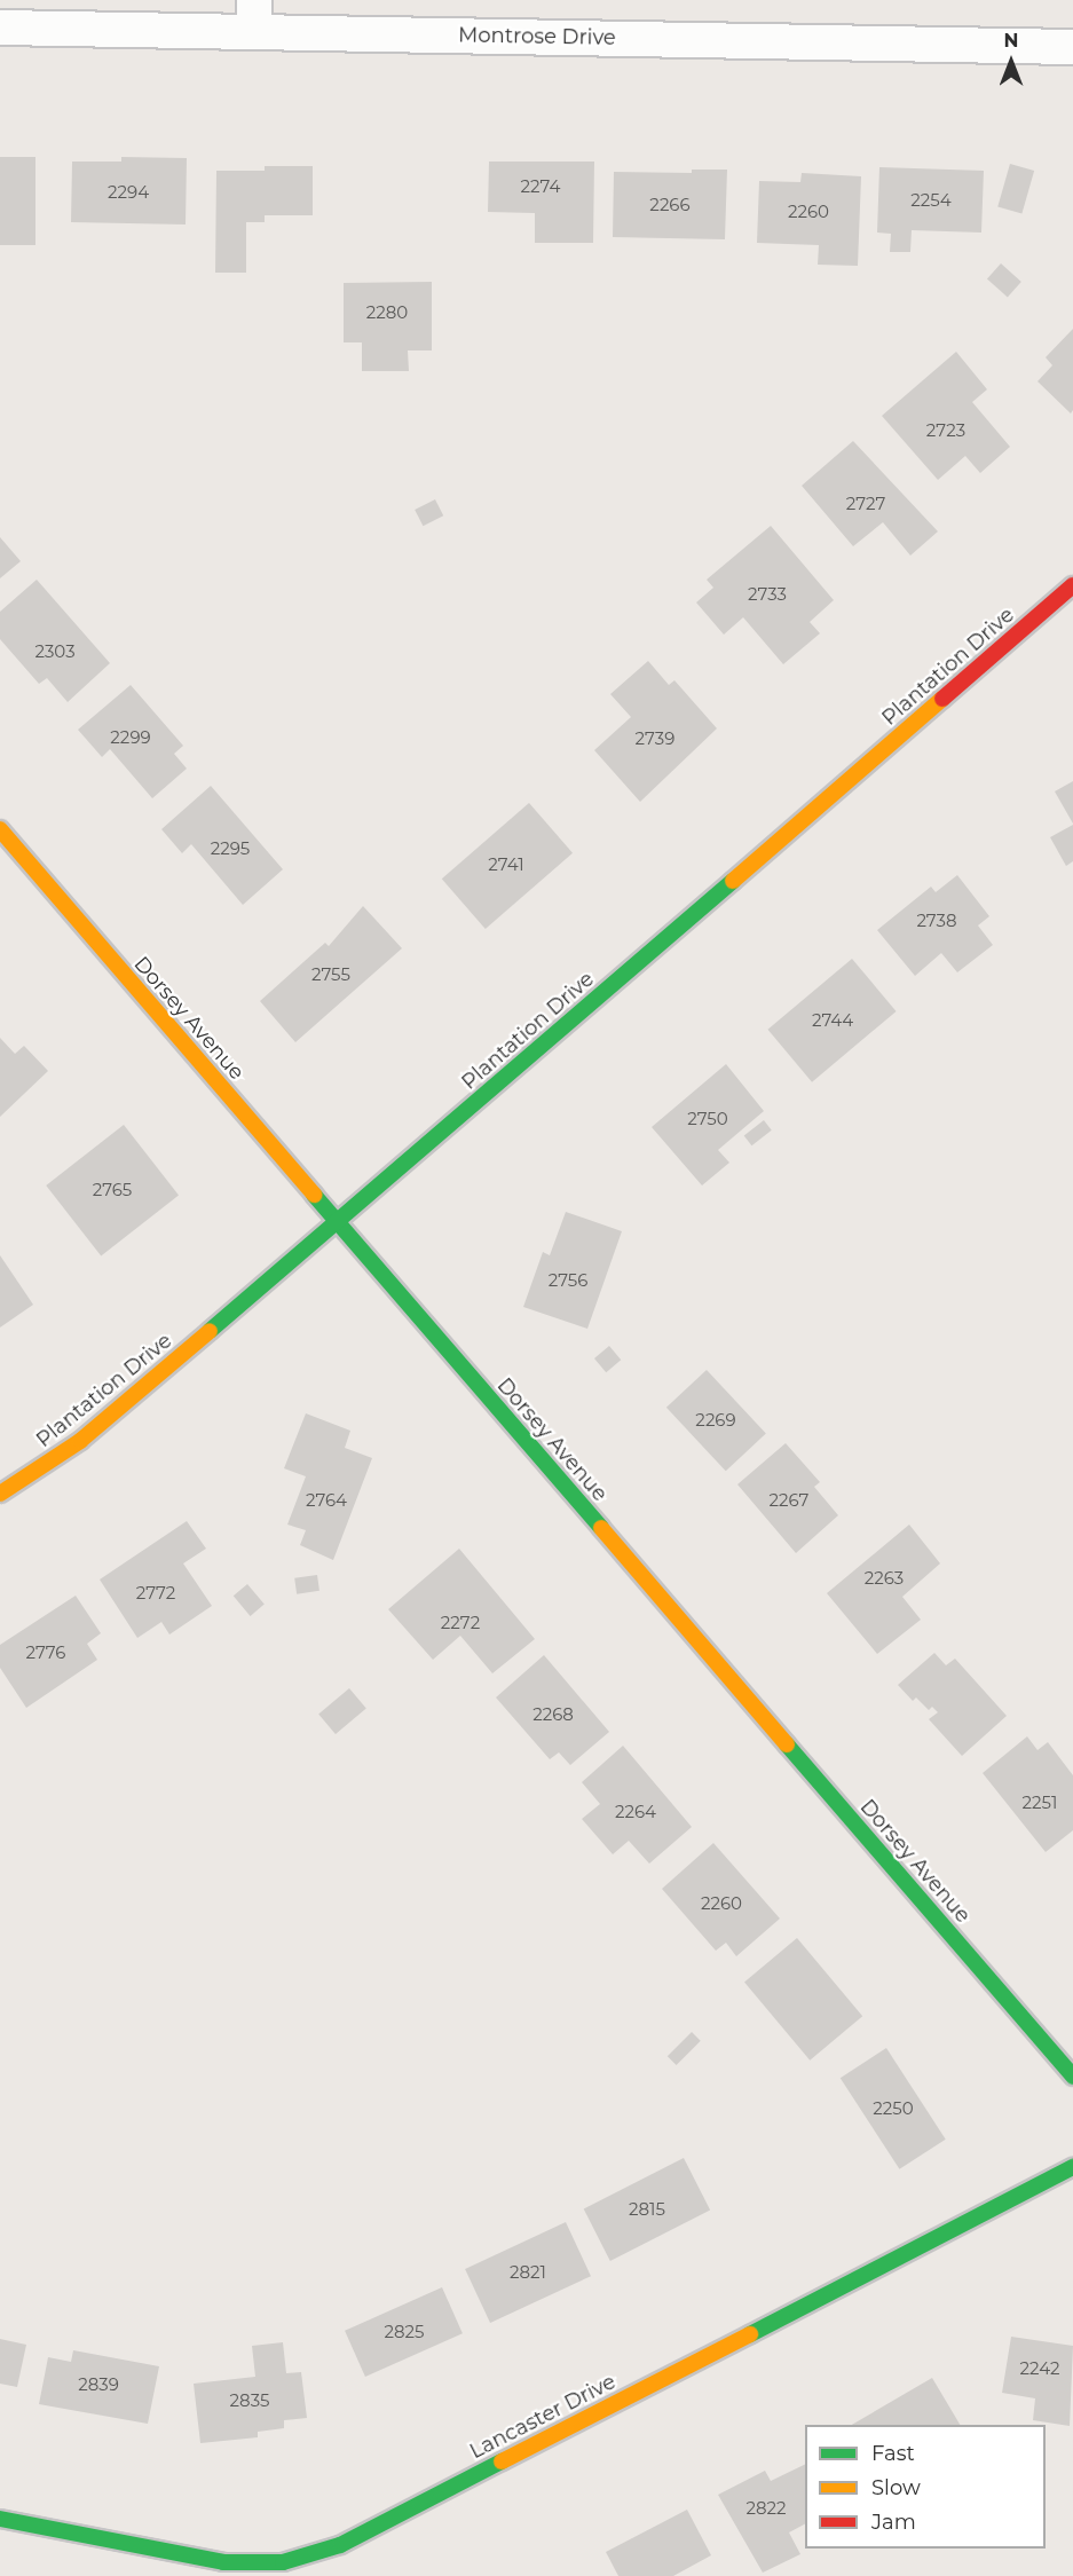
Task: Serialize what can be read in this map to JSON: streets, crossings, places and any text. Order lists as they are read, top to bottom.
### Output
{
  "streets": {
    "street": [
      "Montrose Drive",
      "Plantation Drive",
      "Dorsey Avenue",
      "Lancaster Drive"
    ]
  },
  "crossings": [
    ["Plantation Drive", "Dorsey Avenue"]
  ],
  "house_numbers": [
    "2274",
    "2294",
    "2254",
    "2266",
    "2260",
    "2280",
    "2723",
    "2727",
    "2733",
    "2303",
    "2299",
    "2739",
    "2295",
    "2741",
    "2738",
    "2755",
    "2744",
    "2750",
    "2765",
    "2756",
    "2269",
    "2764",
    "2267",
    "2263",
    "2772",
    "2272",
    "2776",
    "2268",
    "2251",
    "2264",
    "2260",
    "2250",
    "2815",
    "2821",
    "2825",
    "2242",
    "2839",
    "2835",
    "2822"
  ],
  "legend": ["Fast", "Slow", "Jam"],
  "north": "top"
}
